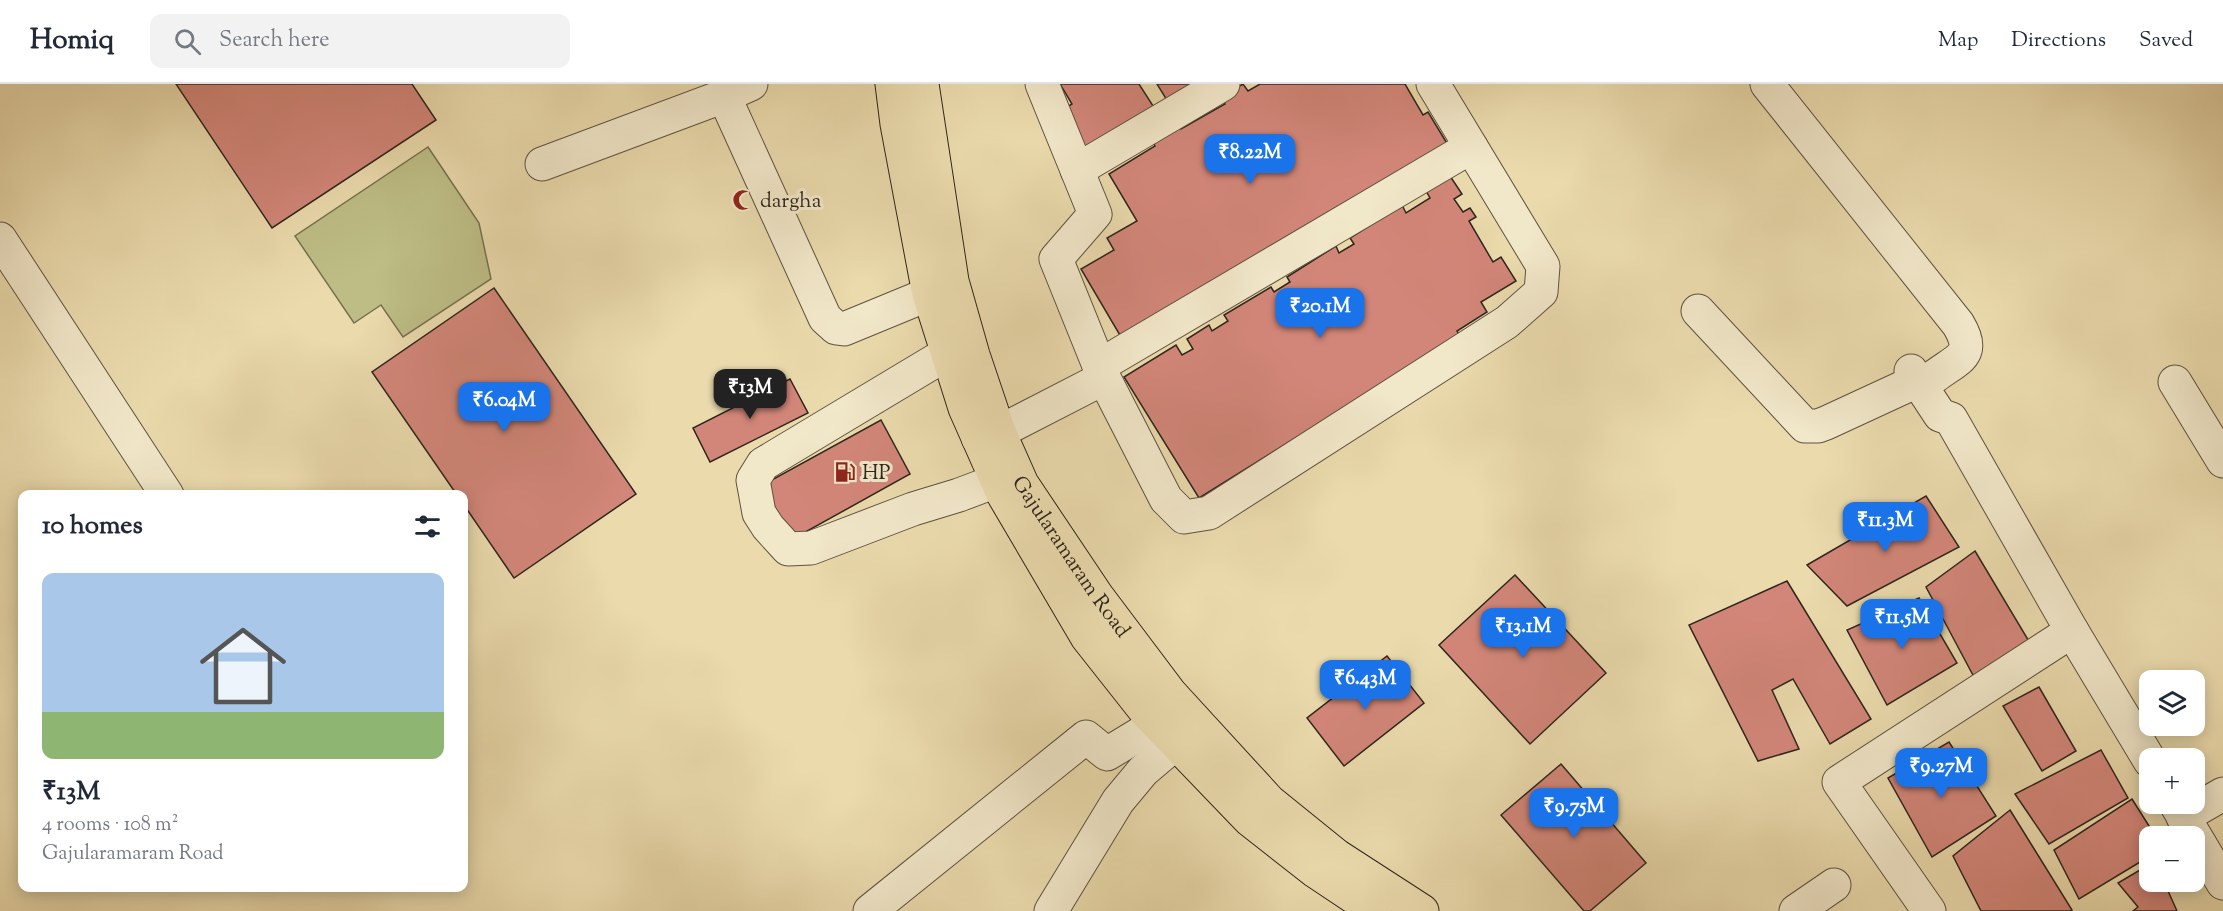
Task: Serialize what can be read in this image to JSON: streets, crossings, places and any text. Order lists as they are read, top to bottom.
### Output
{
  "streets": {
    "main road": ["Gajularamaram Road"]
  },
  "places": {
    "mosque": ["dargha"],
    "fuel station": ["HP"]
  },
  "page": {
    "header": "Homiq",
    "search": "Search here",
    "nav": ["Map", "Directions", "Saved"],
    "price": [
      "₹8.22M",
      "₹20.1M",
      "₹13M",
      "₹6.04M",
      "₹11.3M",
      "₹11.5M",
      "₹13.1M",
      "₹6.43M",
      "₹9.27M",
      "₹9.75M"
    ],
    "heading": "10 homes",
    "list": [
      {
        "name": "₹13M",
        "note": "4 rooms · 108 m² · Gajularamaram Road"
      }
    ],
    "map_buttons": ["+", "−"]
  }
}
